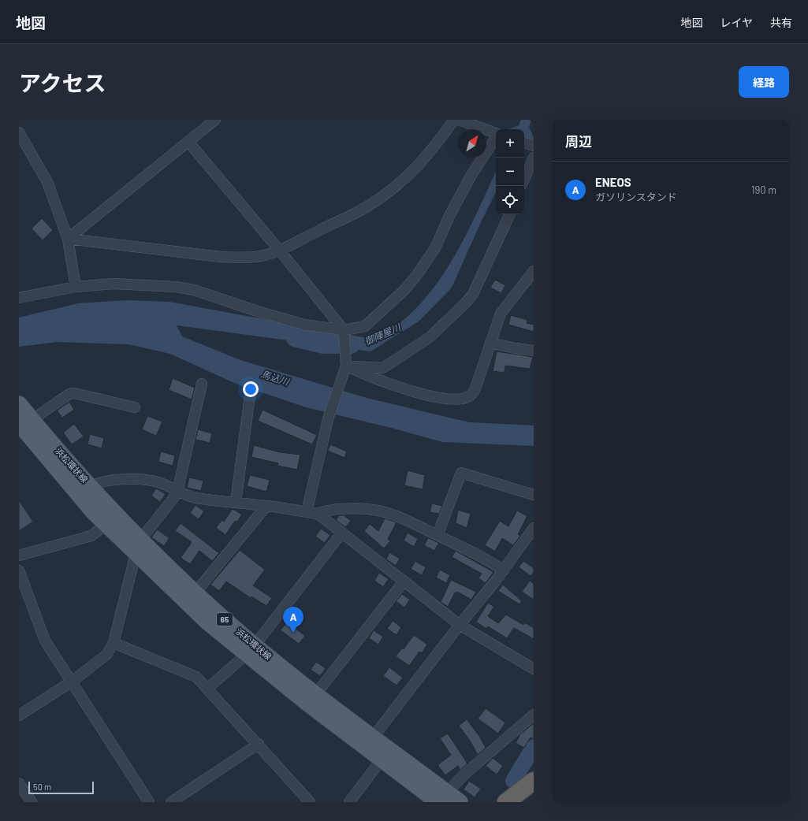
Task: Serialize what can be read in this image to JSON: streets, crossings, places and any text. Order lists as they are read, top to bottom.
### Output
{
  "streets": {
    "main road": ["浜松環状線", "65"]
  },
  "water": ["御陣屋川", "馬込川"],
  "scale_bar": "50 m",
  "north": "top right",
  "page": {
    "header": "地図",
    "nav": ["地図", "レイヤ", "共有"],
    "title": "アクセス",
    "buttons": "経路",
    "heading": "周辺",
    "map_buttons": ["+", "−"],
    "list": [
      {
        "mark": "A",
        "name": "ENEOS",
        "note": "ガソリンスタンド",
        "value": "190 m"
      }
    ],
    "pins": "A",
    "scale": "50 m"
  }
}
